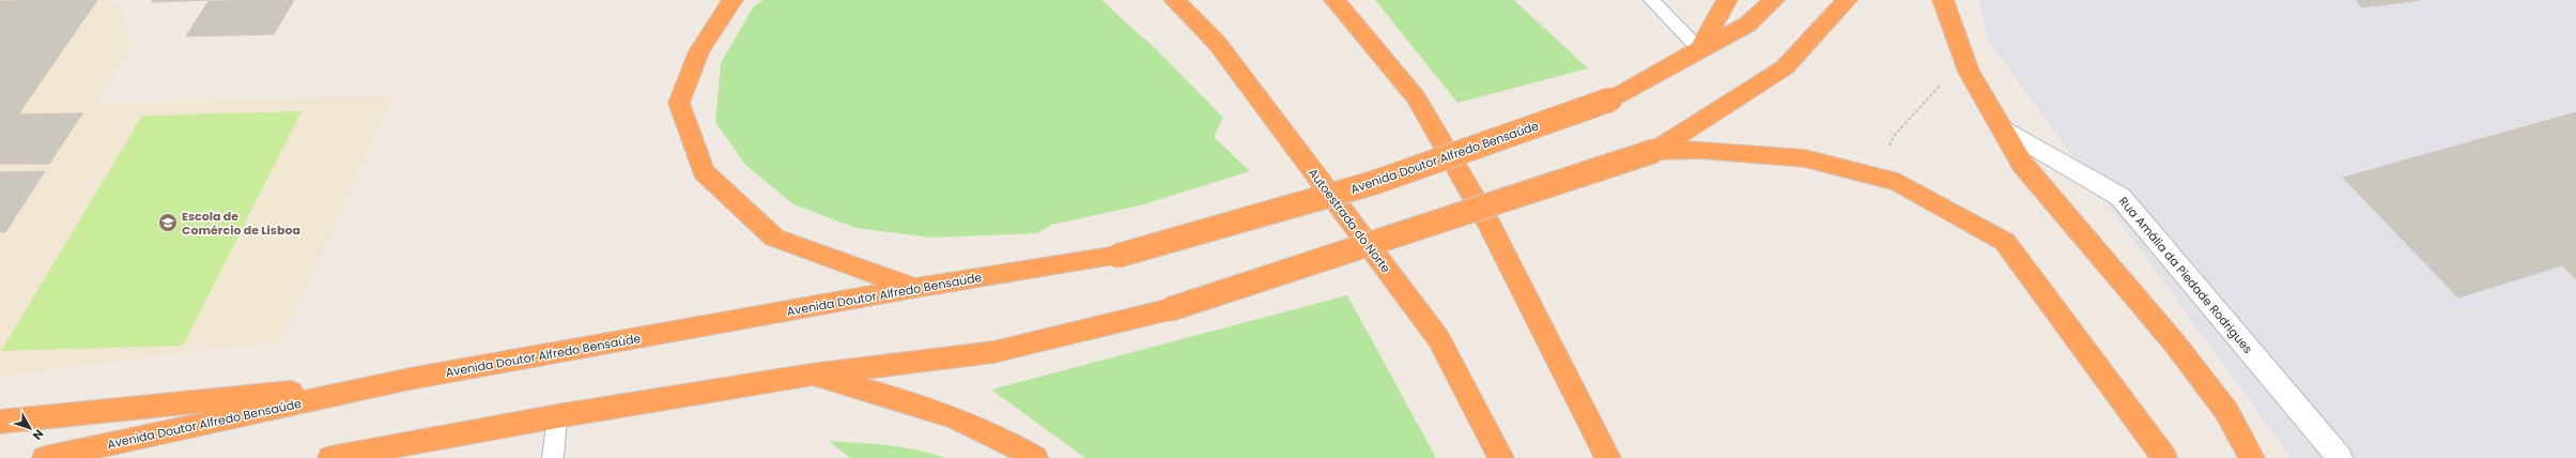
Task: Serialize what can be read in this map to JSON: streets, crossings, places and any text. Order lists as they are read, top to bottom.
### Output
{
  "streets": {
    "highway": ["Avenida Doutor Alfredo Bensaúde", "Autoestrada do Norte"],
    "street": ["Rua Amália da Piedade Rodrigues"]
  },
  "places": {
    "school or university": ["Escola de Comércio de Lisboa"]
  },
  "north": "bottom right"
}
